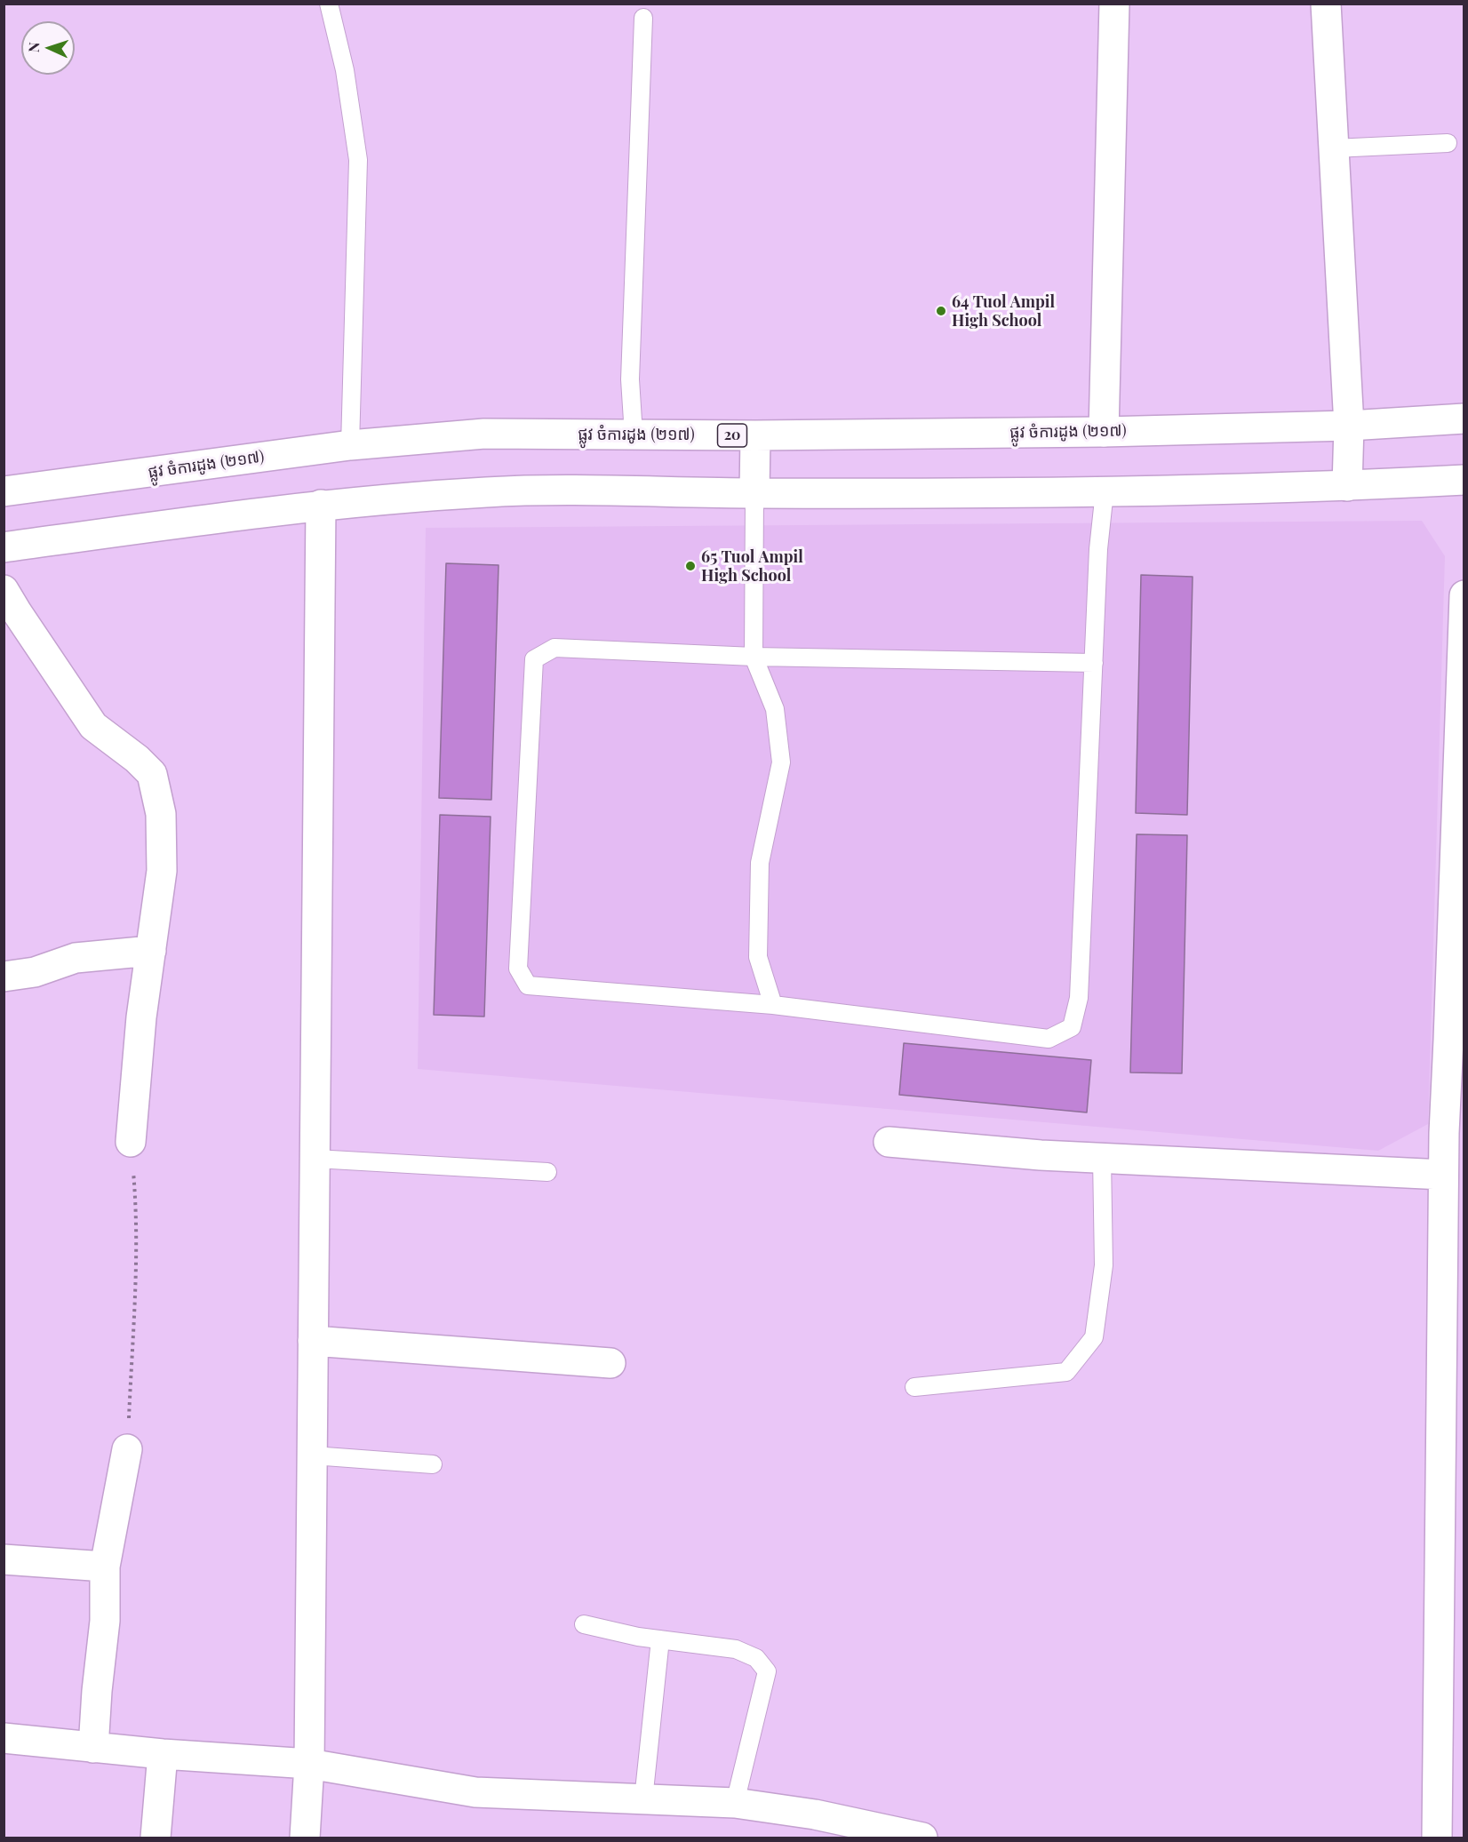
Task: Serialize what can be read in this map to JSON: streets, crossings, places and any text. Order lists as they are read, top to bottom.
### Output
{
  "streets": {
    "street": ["ផ្លូវ ចំការដូង (២១៧)", "20"]
  },
  "places": ["64 Tuol Ampil High School", "65 Tuol Ampil High School"],
  "north": "left"
}
